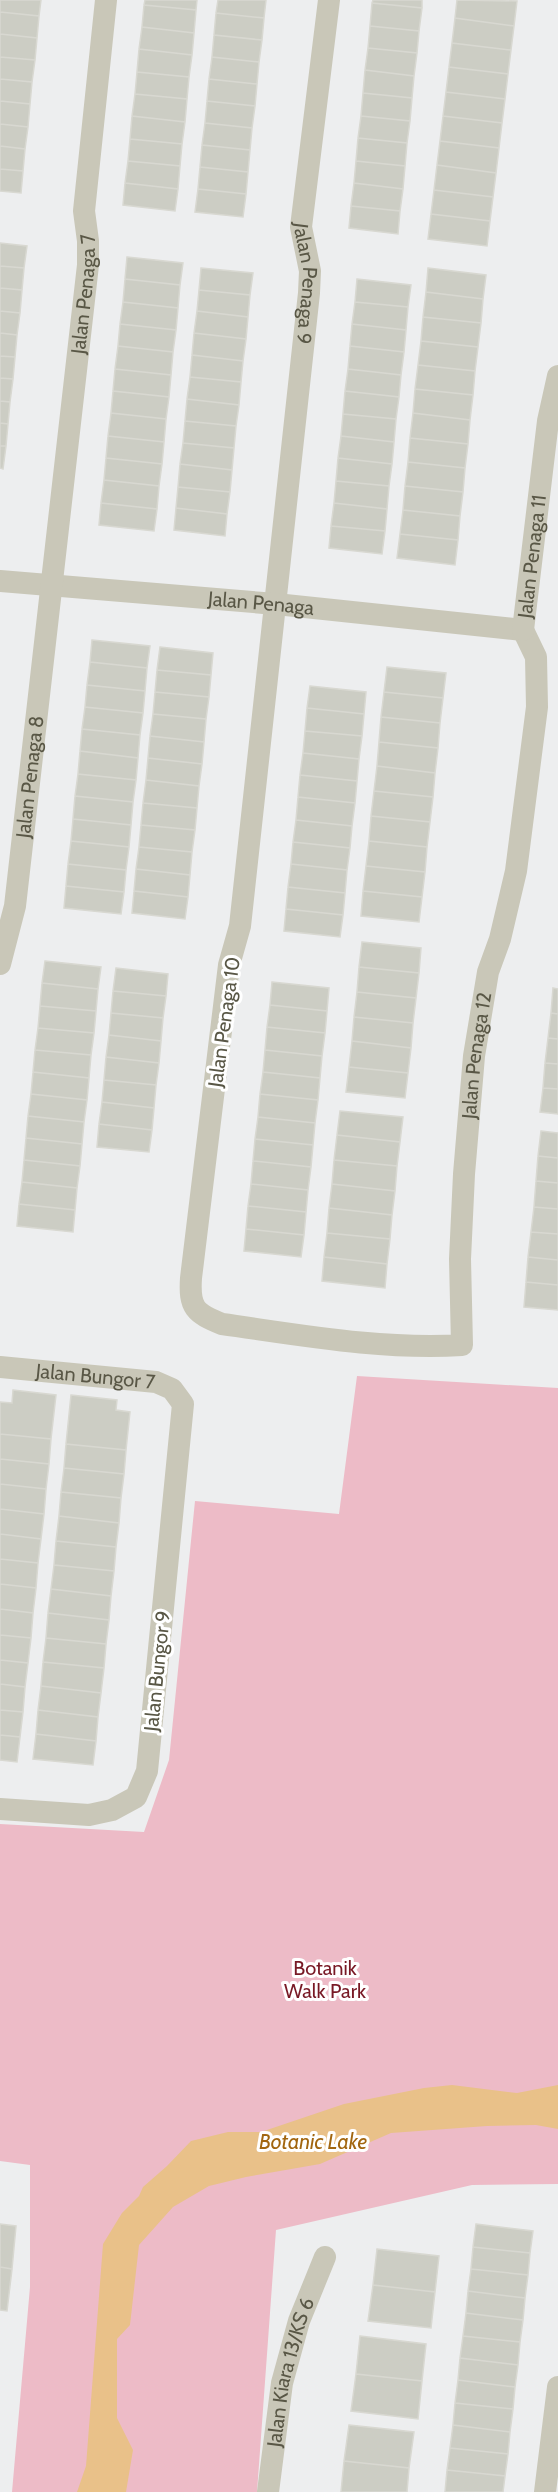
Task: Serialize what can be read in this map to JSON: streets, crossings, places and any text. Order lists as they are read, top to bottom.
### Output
{
  "streets": {
    "street": [
      "Jalan Penaga 9",
      "Jalan Penaga 7",
      "Jalan Penaga 11",
      "Jalan Penaga",
      "Jalan Penaga 8",
      "Jalan Penaga 10",
      "Jalan Penaga 12",
      "Jalan Bungor 7",
      "Jalan Bungor 9",
      "Jalan Kiara 13/KS 6"
    ]
  },
  "crossings": [
    ["Jalan Penaga 9", "Jalan Penaga"],
    ["Jalan Penaga 9", "Jalan Penaga 10"],
    ["Jalan Penaga 7", "Jalan Penaga"],
    ["Jalan Penaga 7", "Jalan Penaga 8"],
    ["Jalan Penaga 11", "Jalan Penaga"],
    ["Jalan Penaga 11", "Jalan Penaga 12"],
    ["Jalan Penaga", "Jalan Penaga 8"],
    ["Jalan Penaga", "Jalan Penaga 10"],
    ["Jalan Penaga", "Jalan Penaga 12"],
    ["Jalan Penaga 10", "Jalan Penaga 12"],
    ["Jalan Bungor 7", "Jalan Bungor 9"]
  ],
  "water": ["Botanic Lake"],
  "parks": ["Botanik Walk Park"]
}
